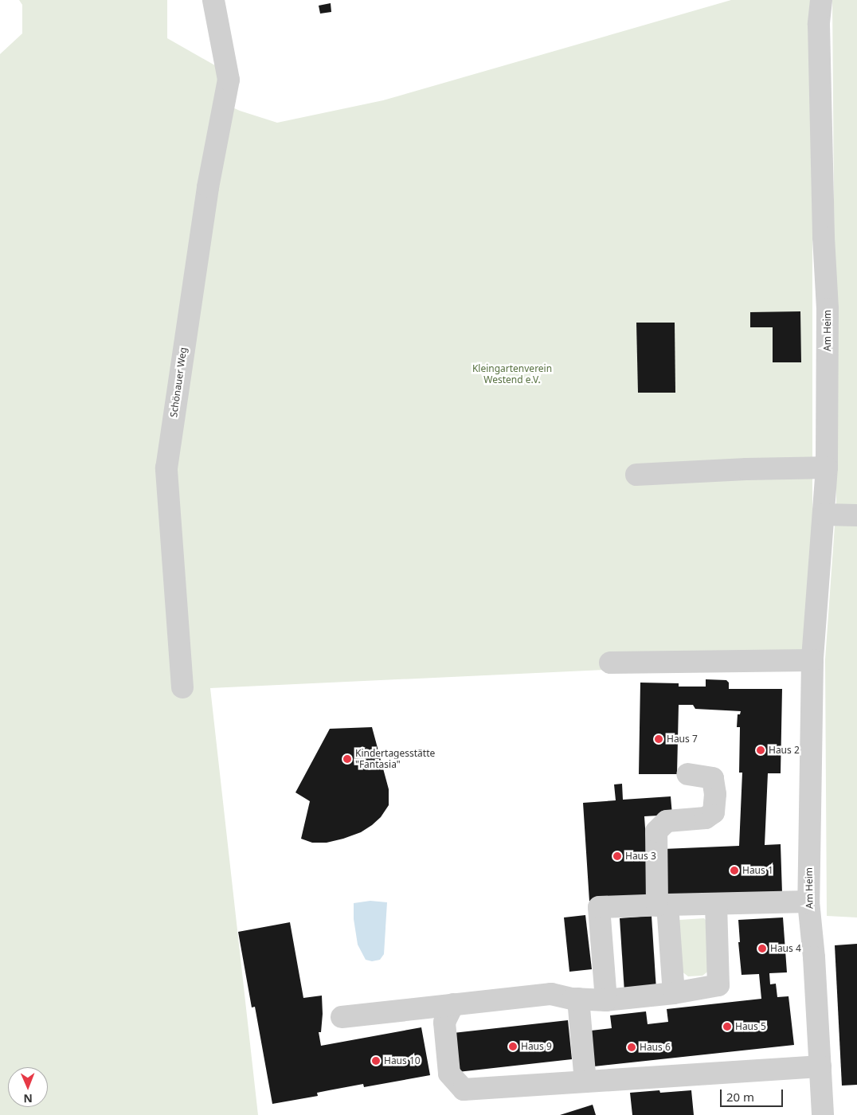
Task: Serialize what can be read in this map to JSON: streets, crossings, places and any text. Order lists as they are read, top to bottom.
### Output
{
  "streets": {
    "street": ["Am Heim", "Schönauer Weg"]
  },
  "parks": ["Kleingartenverein Westend e.V."],
  "places": [
    "Haus 7",
    "Haus 2",
    "Kindertagesstätte \"Fantasia\"",
    "Haus 3",
    "Haus 1",
    "Haus 4",
    "Haus 5",
    "Haus 9",
    "Haus 6",
    "Haus 10"
  ],
  "scale_bar": "20 m",
  "north": "bottom"
}
